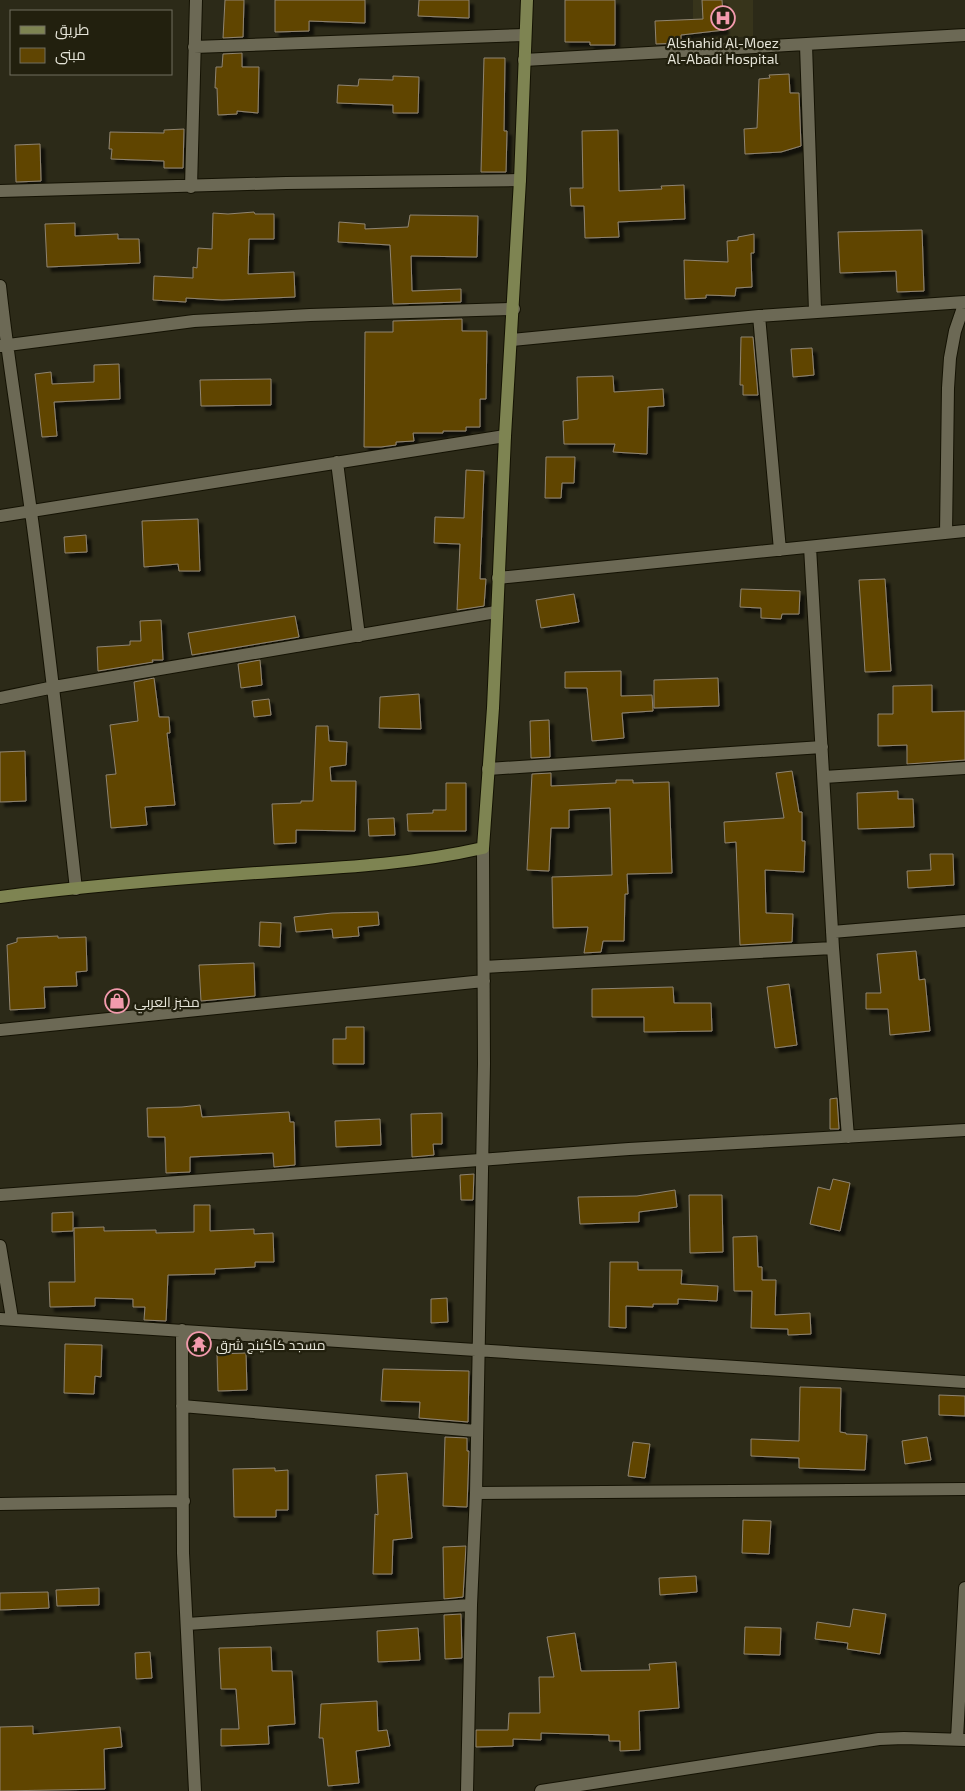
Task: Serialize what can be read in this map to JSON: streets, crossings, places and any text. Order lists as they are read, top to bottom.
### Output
{
  "places": {
    "hospital": ["Alshahid Al-Moez Al-Abadi Hospital"],
    "shop": ["مخبز العربي"],
    "temple": ["مسجد كاكينج شرق"]
  },
  "legend": ["طريق", "مبنى"]
}
